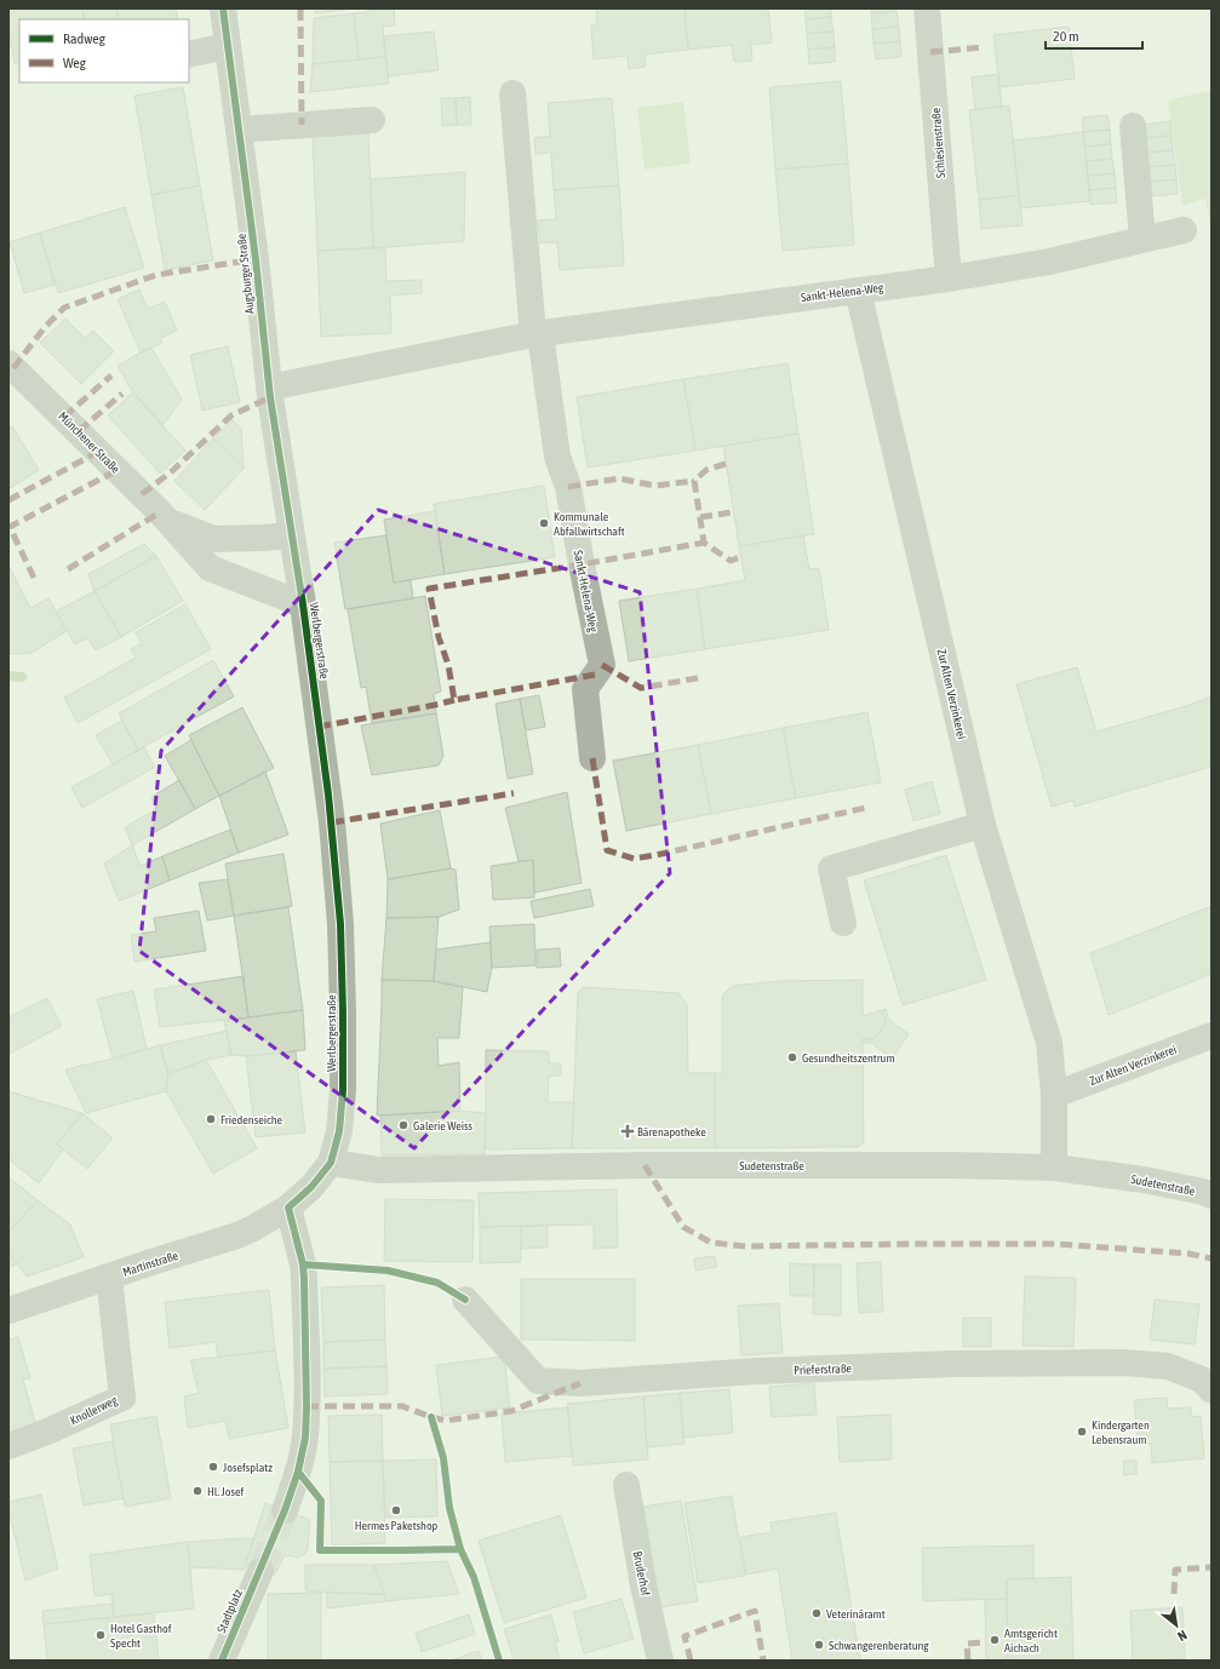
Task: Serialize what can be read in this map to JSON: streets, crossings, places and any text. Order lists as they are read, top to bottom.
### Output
{
  "streets": {
    "main road": [
      "Augsburger Straße",
      "Münchener Straße",
      "Werlbergerstraße",
      "Martinstraße"
    ],
    "street": [
      "Schlesienstraße",
      "Sankt-Helena-Weg",
      "Zur Alten Verzinkerei",
      "Sudetenstraße",
      "Prieferstraße",
      "Knollerweg",
      "Bruderhof",
      "Stadtplatz"
    ]
  },
  "crossings": [
    ["Schlesienstraße", "Sankt-Helena-Weg"],
    ["Augsburger Straße", "Sankt-Helena-Weg"],
    ["Augsburger Straße", "Münchener Straße"],
    ["Augsburger Straße", "Werlbergerstraße"],
    ["Sankt-Helena-Weg", "Zur Alten Verzinkerei"],
    ["Münchener Straße", "Werlbergerstraße"],
    ["Werlbergerstraße", "Sudetenstraße"],
    ["Werlbergerstraße", "Martinstraße"],
    ["Zur Alten Verzinkerei", "Sudetenstraße"],
    ["Martinstraße", "Knollerweg"]
  ],
  "places": {
    "other": [
      "Kommunale Abfallwirtschaft",
      "Gesundheitszentrum",
      "Friedenseiche",
      "Galerie Weiss",
      "Kindergarten Lebensraum",
      "Josefsplatz",
      "Hl. Josef",
      "Hermes Paketshop",
      "Veterinäramt",
      "Hotel Gasthof Specht",
      "Amtsgericht Aichach",
      "Schwangerenberatung"
    ],
    "health": ["Bärenapotheke"]
  },
  "legend": ["Radweg", "Weg"],
  "scale_bar": "20 m",
  "north": "bottom right"
}
